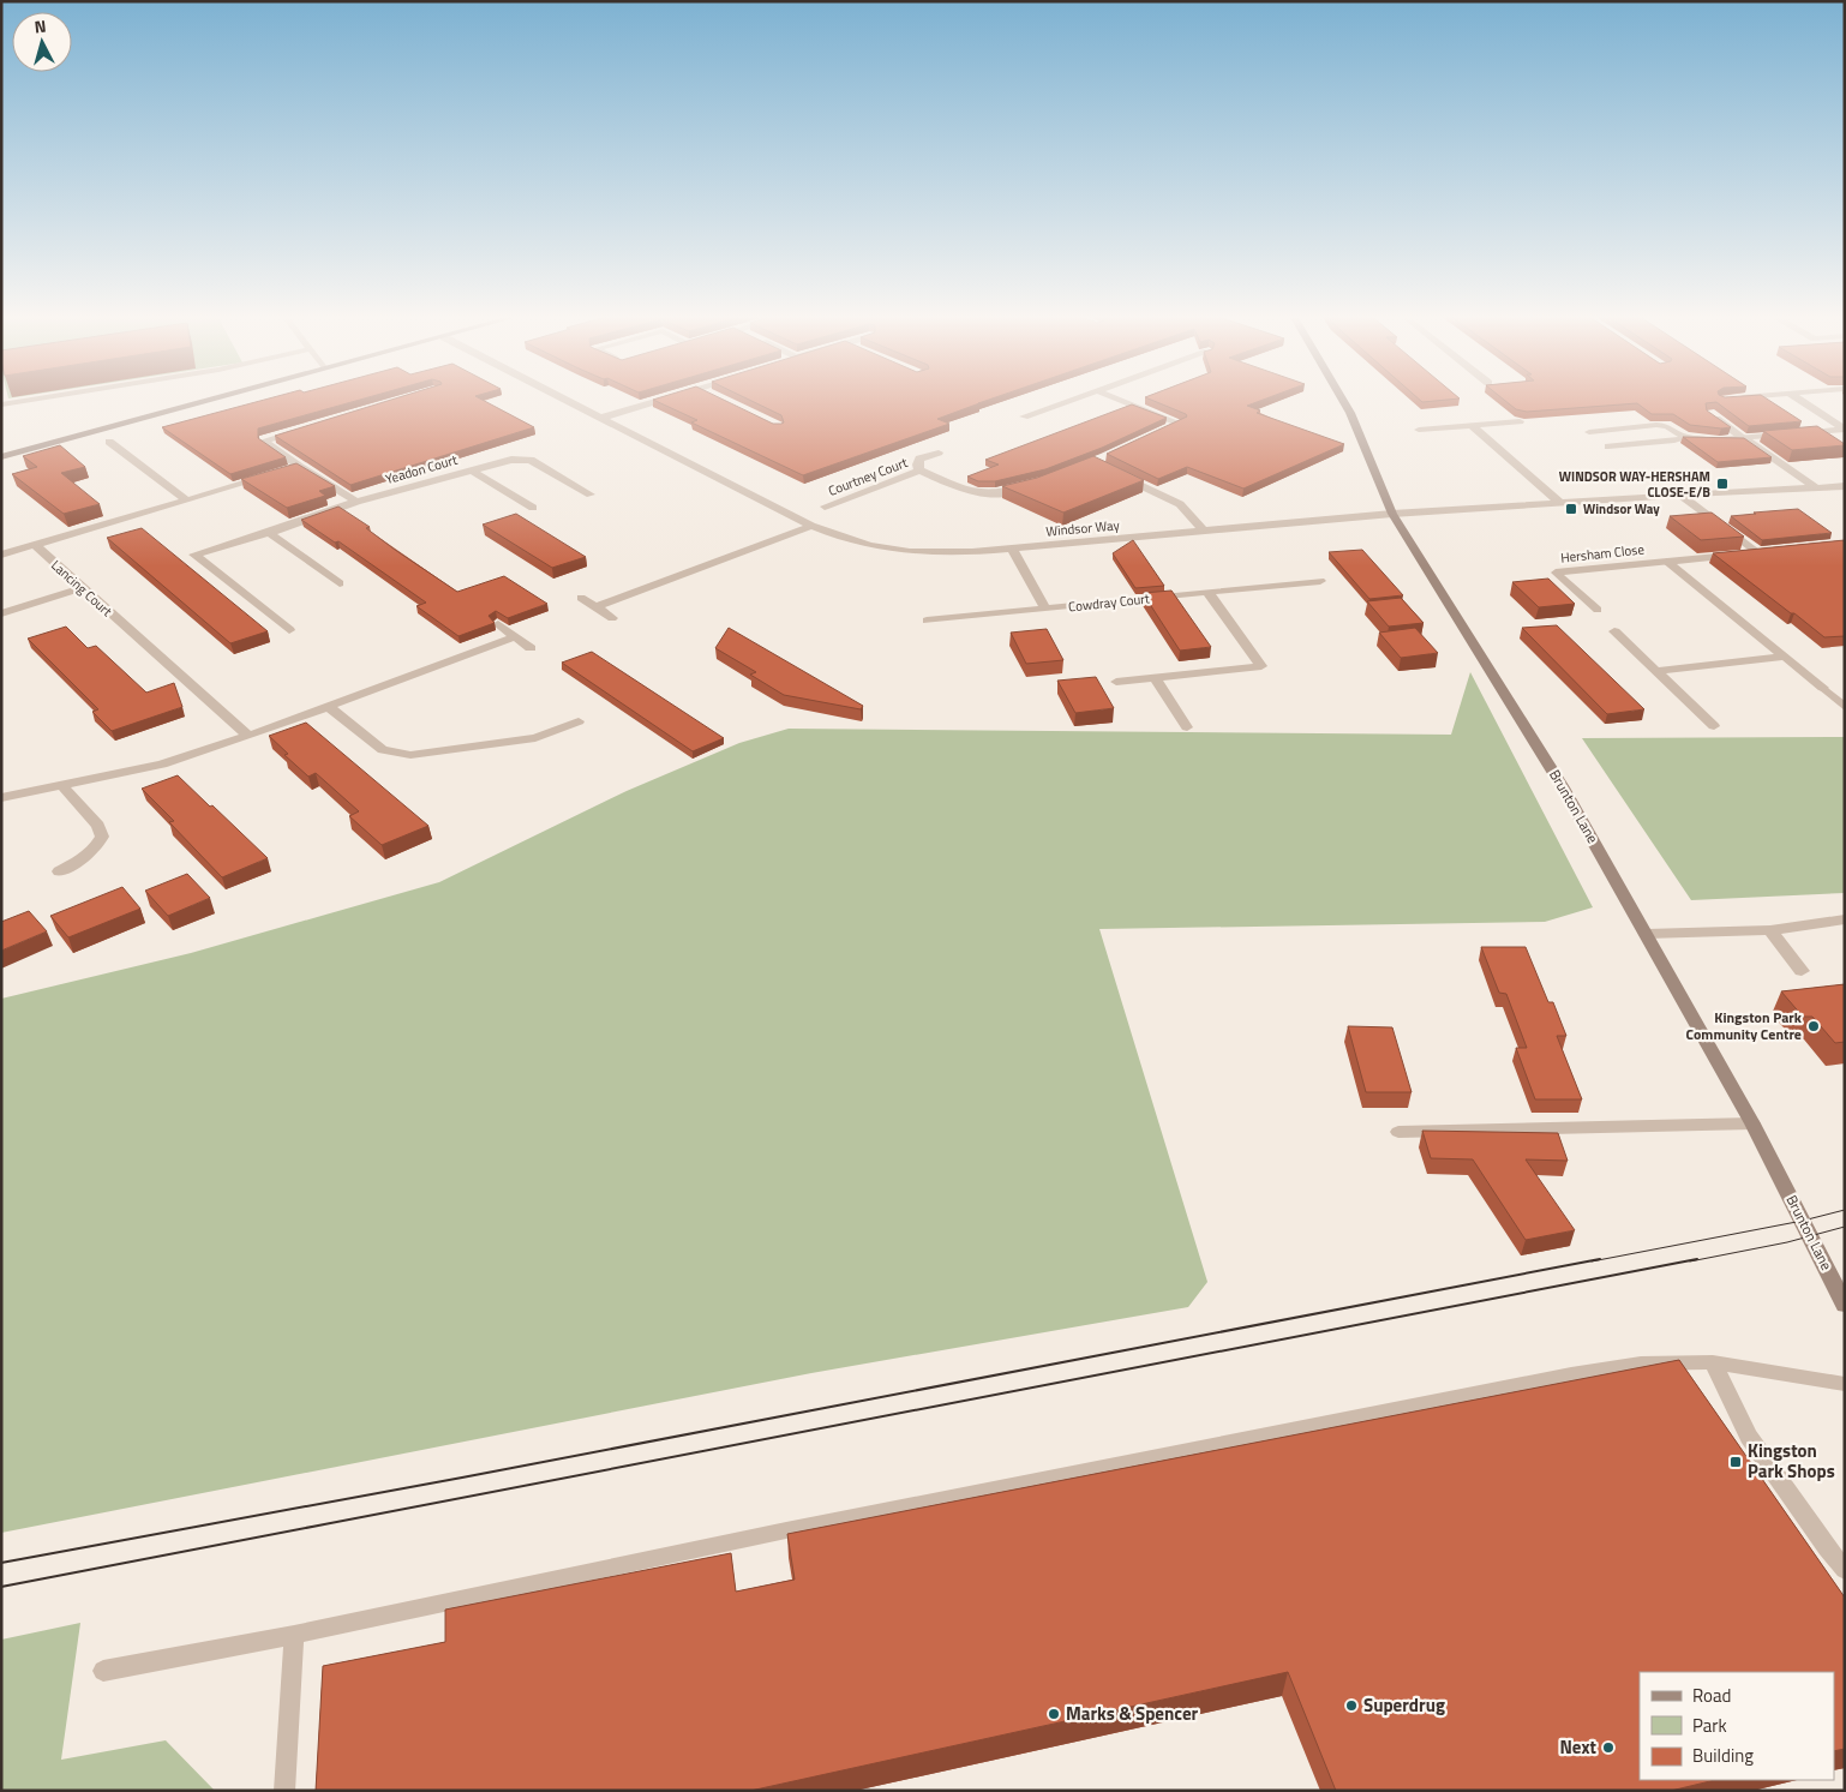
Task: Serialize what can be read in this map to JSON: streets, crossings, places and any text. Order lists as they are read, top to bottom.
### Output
{
  "streets": {
    "street": [
      "Yeadon Court",
      "Courtney Court",
      "Windsor Way",
      "Hersham Close",
      "Lancing Court",
      "Cowdray Court",
      "Brunton Lane"
    ]
  },
  "crossings": [
    ["Windsor Way", "Hersham Close"],
    ["Windsor Way", "Brunton Lane"]
  ],
  "places": {
    "transit": ["WINDSOR WAY-HERSHAM CLOSE-E/B", "Windsor Way", "Kingston Park Shops"],
    "other": [
      "Kingston Park Community Centre",
      "Superdrug",
      "Marks & Spencer",
      "Next"
    ]
  },
  "legend": ["Road", "Park", "Building"],
  "north": "top"
}
